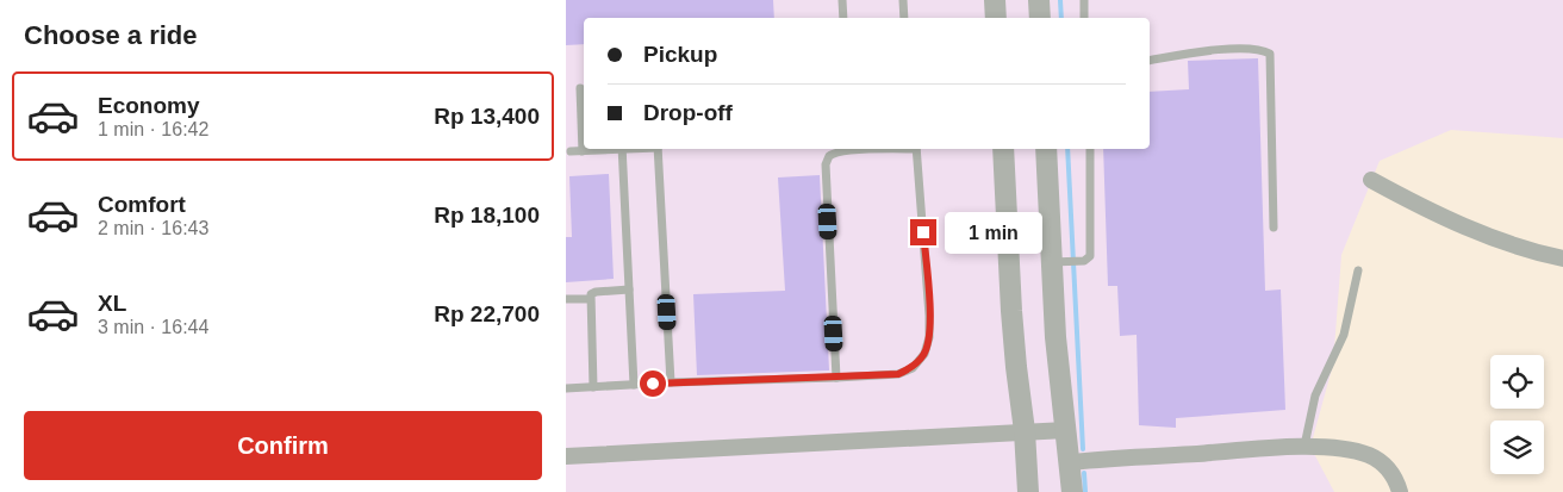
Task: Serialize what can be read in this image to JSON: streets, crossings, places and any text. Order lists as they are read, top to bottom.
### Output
{
  "page": {
    "heading": "Choose a ride",
    "banner": ["Pickup", "Drop-off"],
    "list": [
      {
        "name": "Economy",
        "note": "1 min · 16:42",
        "value": "Rp 13,400"
      },
      {
        "name": "Comfort",
        "note": "2 min · 16:43",
        "value": "Rp 18,100"
      },
      {
        "name": "XL",
        "note": "3 min · 16:44",
        "value": "Rp 22,700"
      }
    ],
    "bubble": "1 min",
    "buttons": "Confirm"
  }
}
